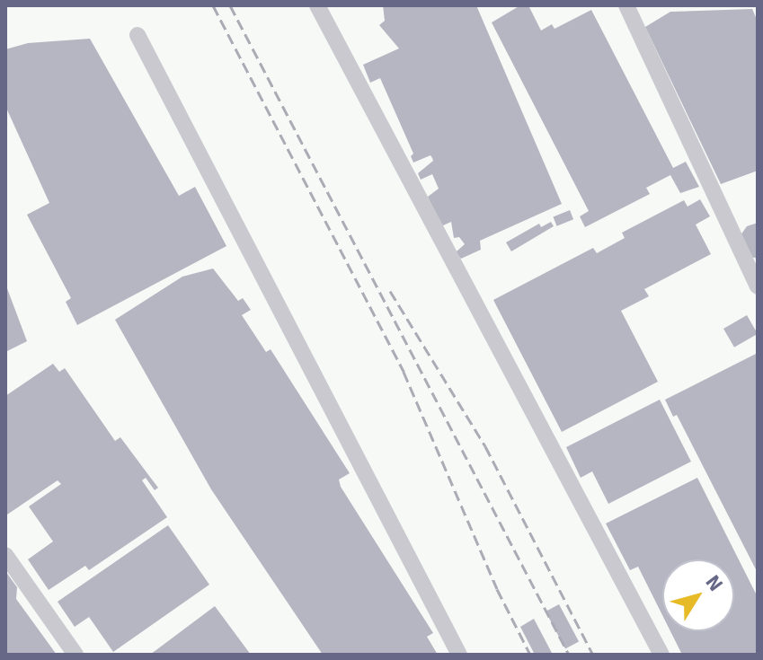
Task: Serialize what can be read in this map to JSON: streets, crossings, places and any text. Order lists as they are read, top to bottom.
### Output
{
  "north": "top right"
}
